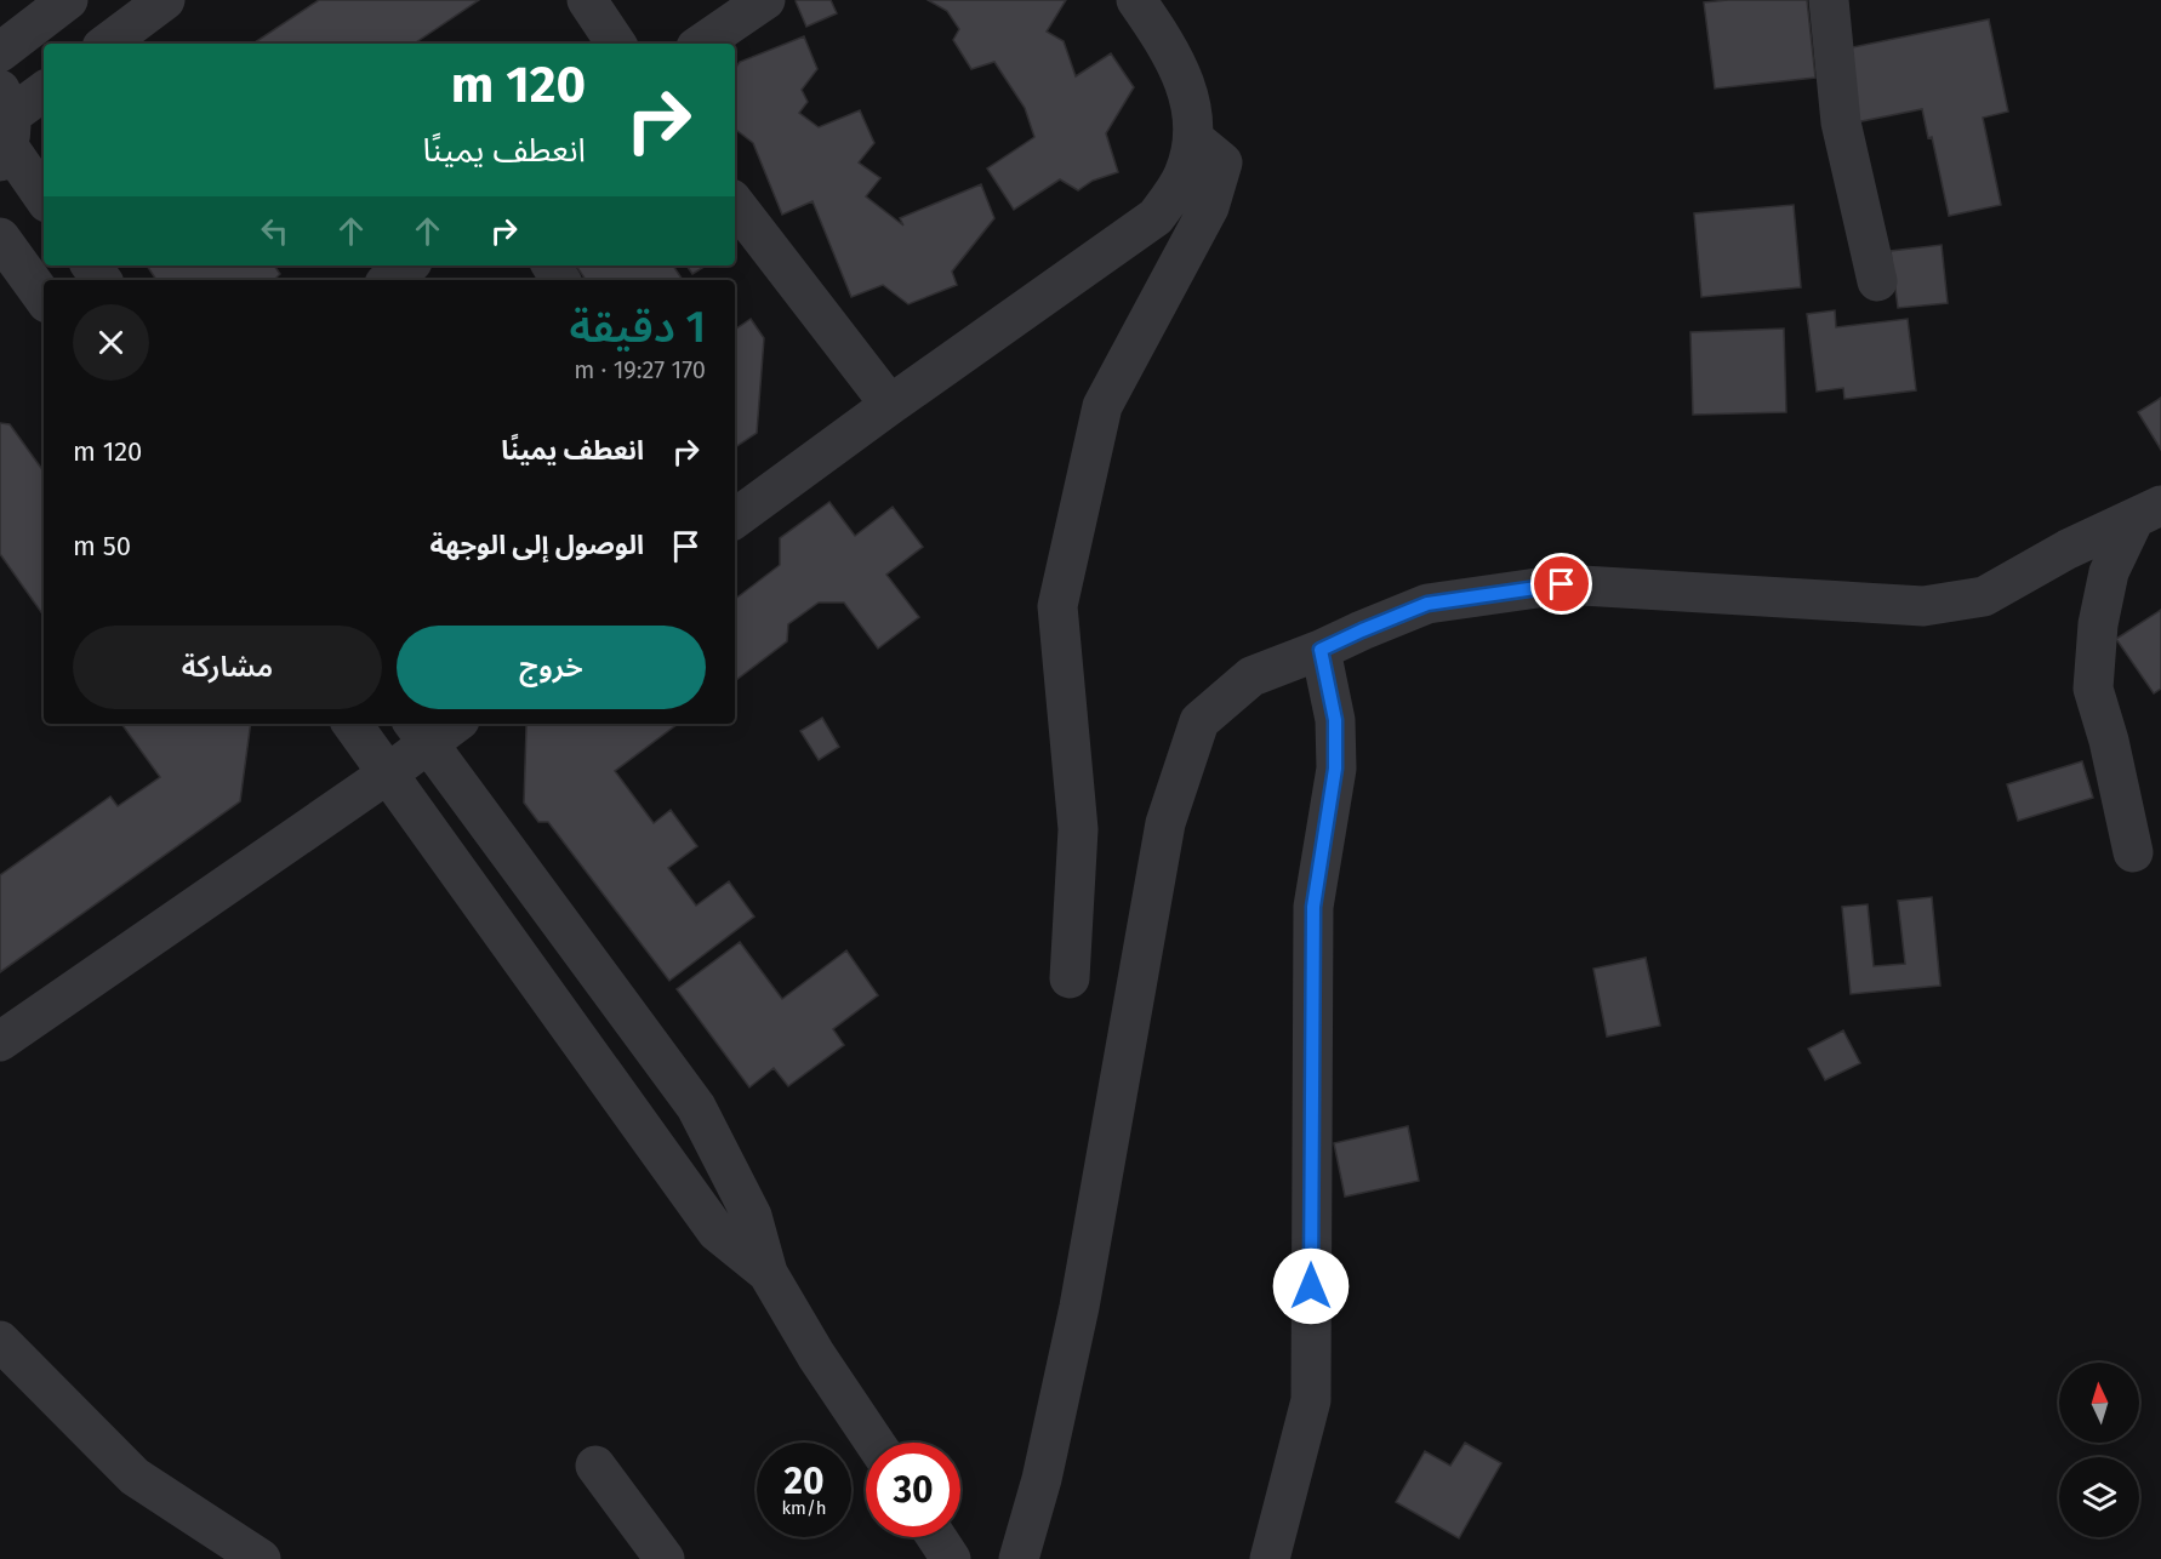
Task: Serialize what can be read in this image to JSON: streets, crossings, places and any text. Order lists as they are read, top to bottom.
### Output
{
  "north": "top",
  "page": {
    "turn": ["120 m", "انعطف يمينًا"],
    "heading": ["1 دقيقة", "170 m · 19:27"],
    "list": [
      {
        "name": "انعطف يمينًا",
        "value": "120 m"
      },
      {
        "name": "الوصول إلى الوجهة",
        "value": "50 m"
      }
    ],
    "buttons": ["خروج", "مشاركة"],
    "speed": "20 km/h",
    "limit": "30"
  }
}
